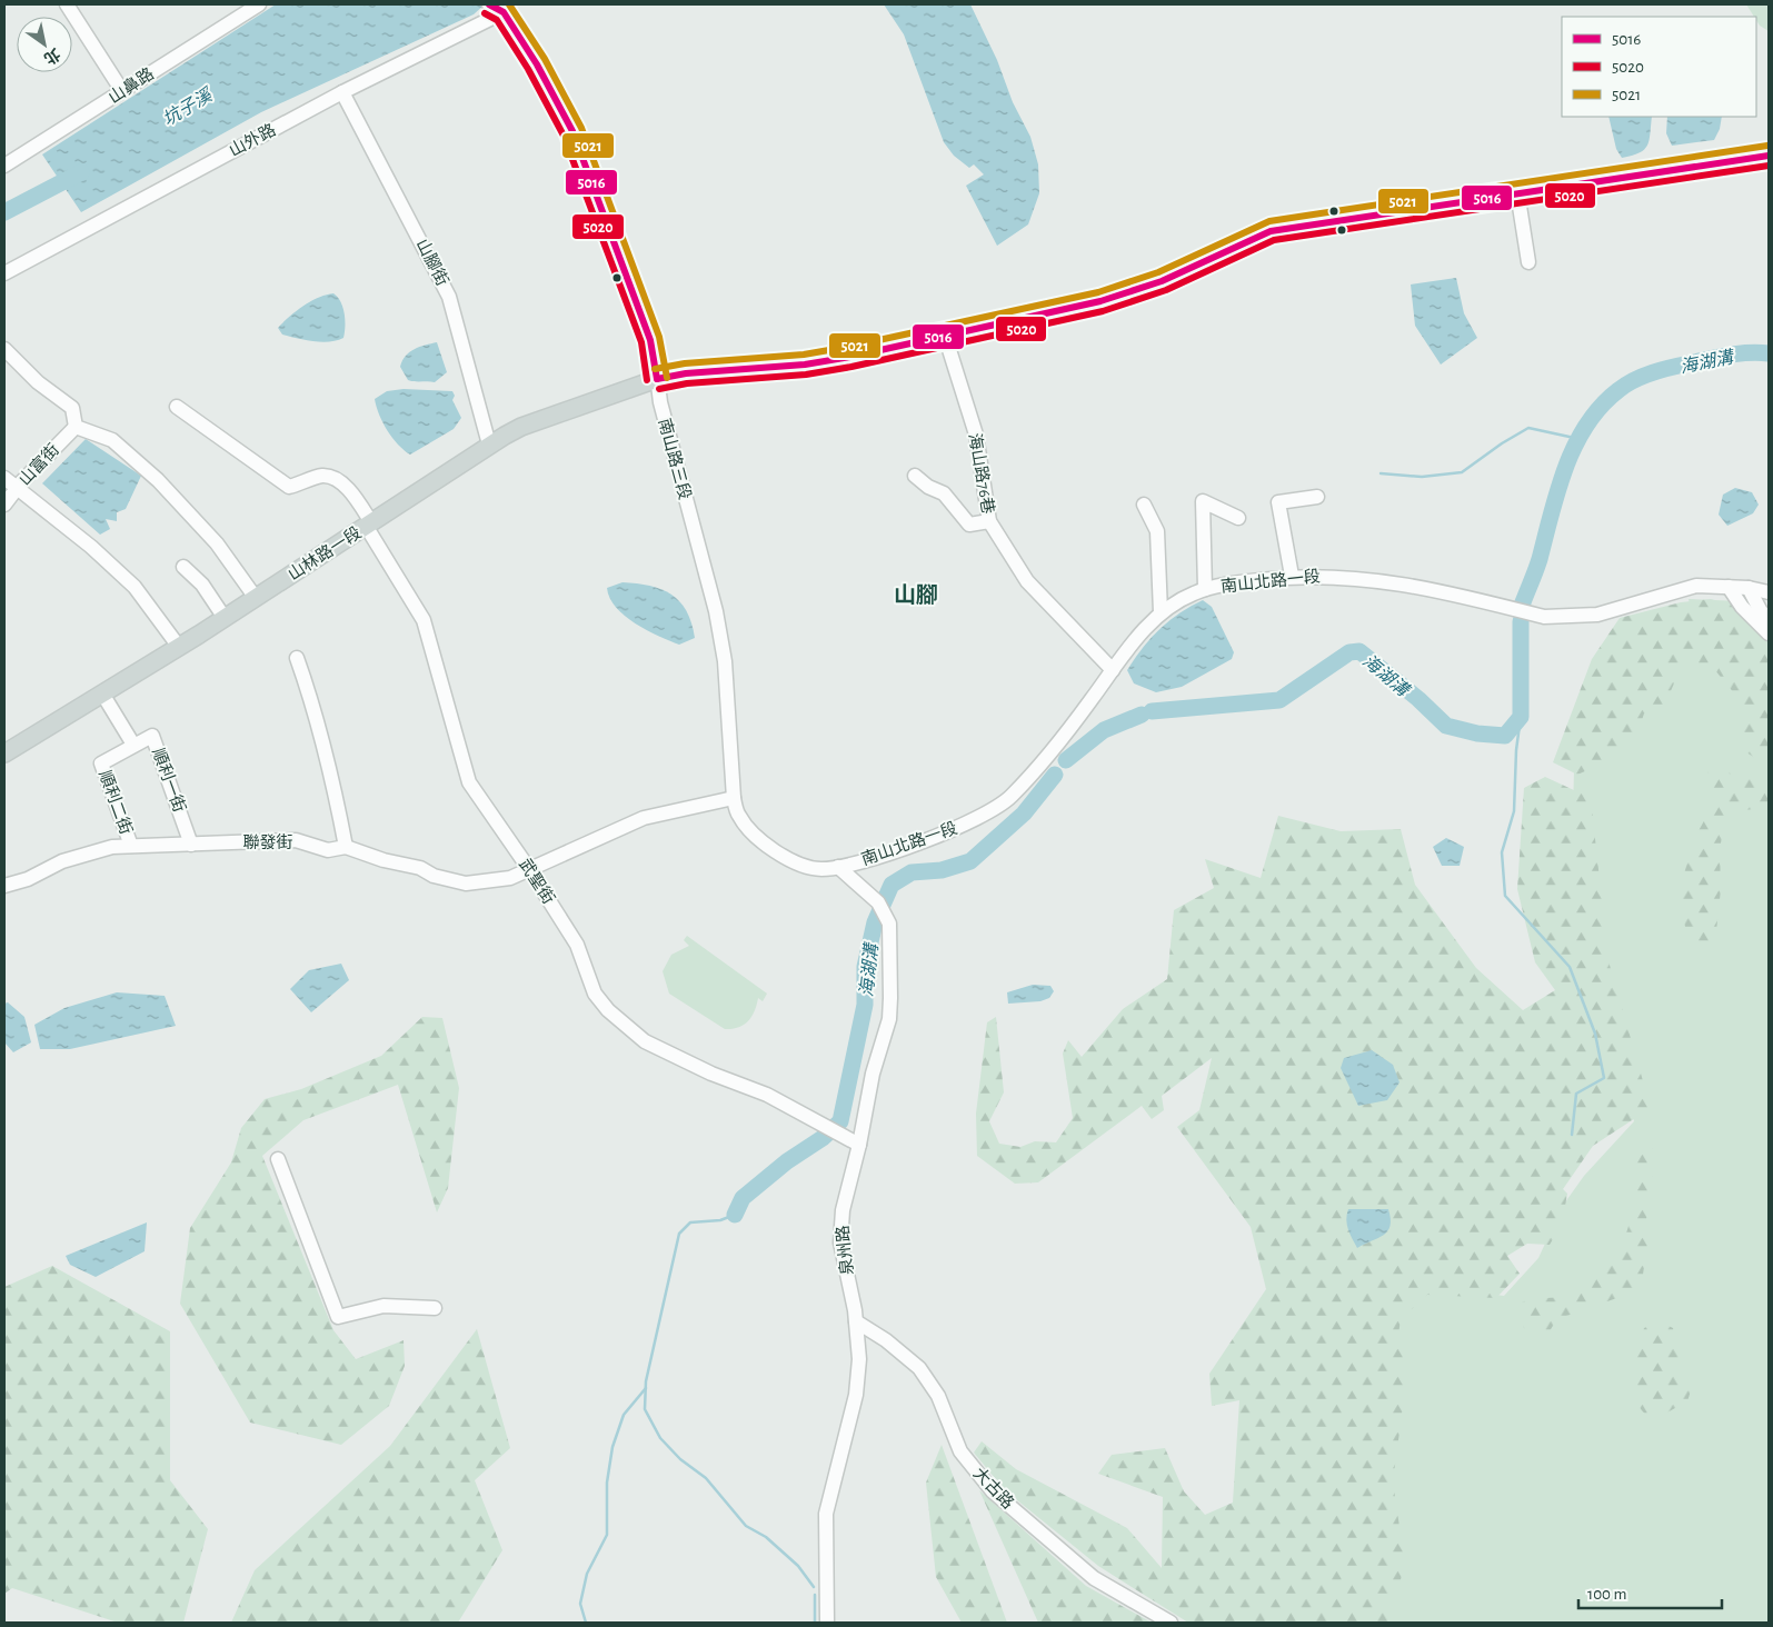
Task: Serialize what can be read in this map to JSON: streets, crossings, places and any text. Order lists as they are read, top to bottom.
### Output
{
  "streets": {
    "main road": ["山林路一段"],
    "street": [
      "山鼻路",
      "山外路",
      "山腳街",
      "南山路三段",
      "山富街",
      "海山路76巷",
      "南山北路一段",
      "順利一街",
      "順利二街",
      "聯發街",
      "武聖街",
      "泉州路",
      "大古路"
    ]
  },
  "crossings": [
    ["山外路", "山腳街"],
    ["山外路", "南山路三段"],
    ["山腳街", "山林路一段"],
    ["南山路三段", "山林路一段"],
    ["南山路三段", "南山北路一段"],
    ["南山路三段", "聯發街"],
    ["南山路三段", "泉州路"],
    ["海山路76巷", "山林路一段"],
    ["海山路76巷", "南山北路一段"],
    ["山林路一段", "武聖街"],
    ["南山北路一段", "泉州路"],
    ["順利一街", "順利二街"],
    ["順利一街", "聯發街"],
    ["順利二街", "聯發街"],
    ["聯發街", "武聖街"],
    ["武聖街", "泉州路"],
    ["泉州路", "大古路"]
  ],
  "districts": ["山腳"],
  "water": ["坑子溪", "海湖溝"],
  "lines": ["transit line 5016", "transit line 5021", "transit line 5020"],
  "legend": ["5016", "5020", "5021"],
  "scale_bar": "100 m",
  "north": "bottom right"
}
